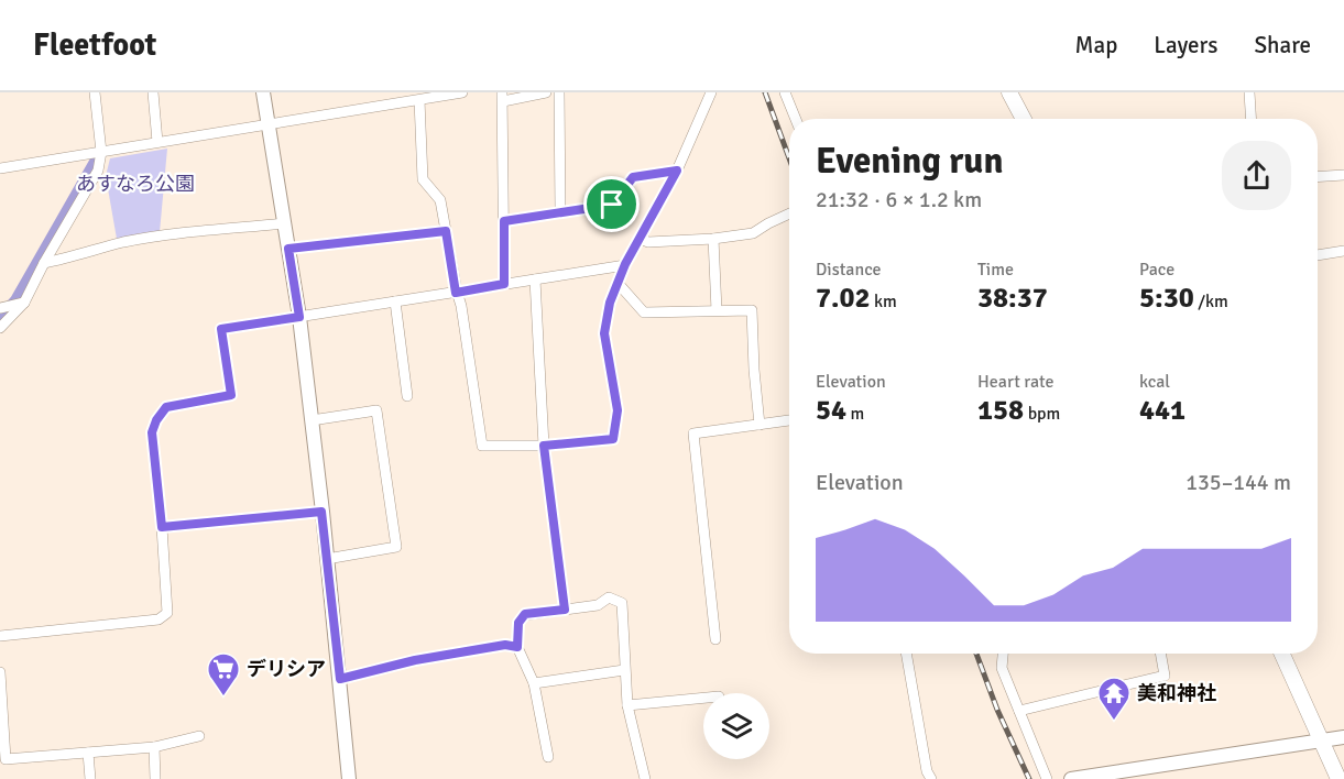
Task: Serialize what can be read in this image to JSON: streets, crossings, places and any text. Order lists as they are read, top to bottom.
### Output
{
  "parks": ["あすなろ公園"],
  "places": {
    "supermarket": ["デリシア"],
    "temple": ["美和神社"]
  },
  "page": {
    "header": "Fleetfoot",
    "nav": ["Map", "Layers", "Share"],
    "heading": ["Evening run", "21:32 · 6 × 1.2 km"],
    "stats": [
      ["Distance", "7.02 km"],
      ["Time", "38:37"],
      ["Pace", "5:30 /km"],
      ["Elevation", "54 m"],
      ["Heart rate", "158 bpm"],
      ["kcal", "441"]
    ],
    "chart": ["Elevation", "135–144 m"]
  }
}
